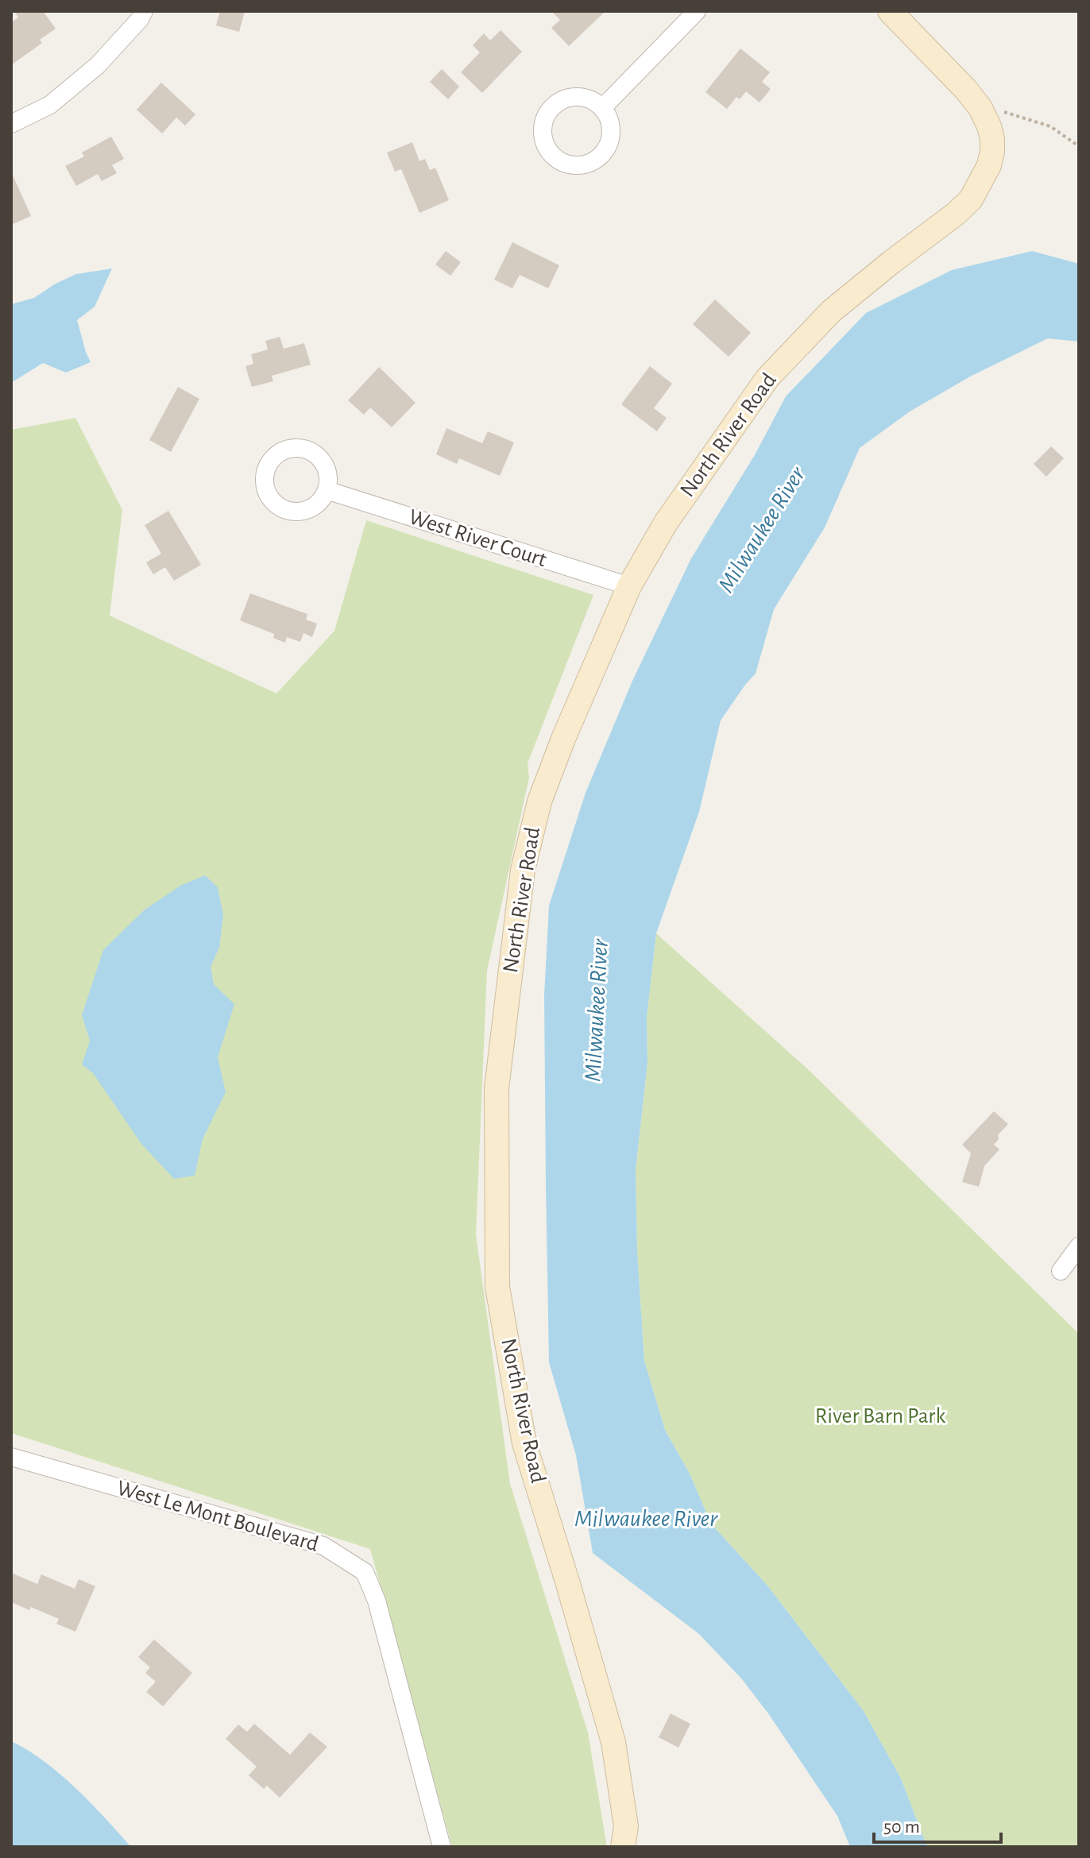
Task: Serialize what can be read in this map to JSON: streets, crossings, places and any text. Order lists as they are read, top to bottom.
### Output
{
  "streets": {
    "street": ["North River Road", "West River Court", "West Le Mont Boulevard"]
  },
  "crossings": [
    ["North River Road", "West River Court"]
  ],
  "water": ["Milwaukee River"],
  "parks": ["River Barn Park"],
  "scale_bar": "50 m"
}
